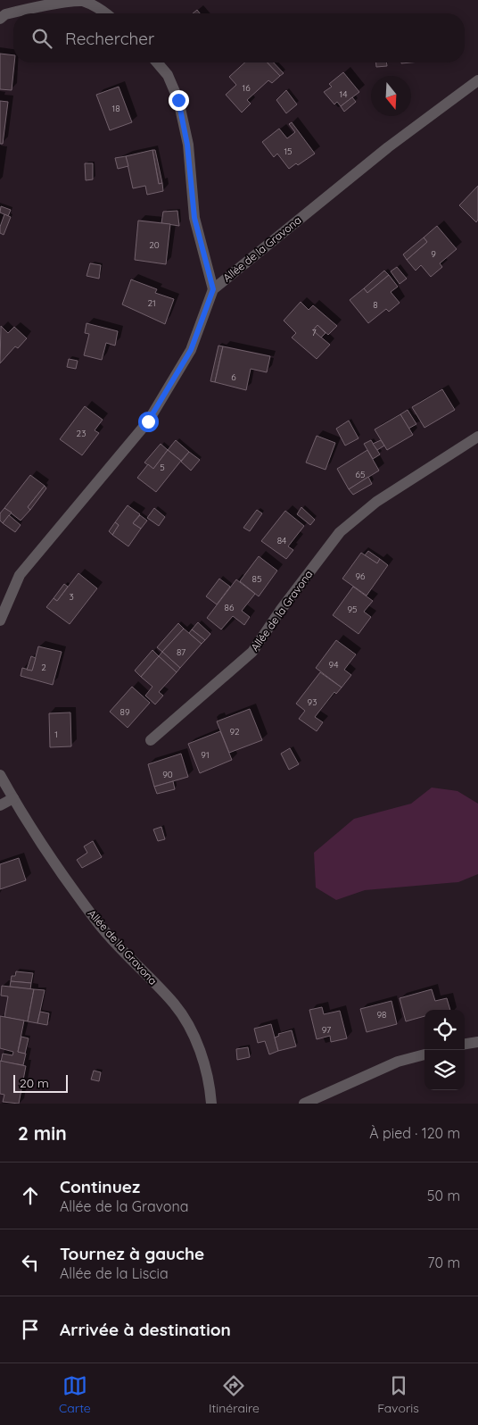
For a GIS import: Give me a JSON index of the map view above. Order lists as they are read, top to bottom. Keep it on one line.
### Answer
{"streets":{"street":["Allée de la Gravona"]},"house_numbers":["16","14","18","15","20","9","21","8","7","6","23","5","65","84","96","85","3","86","95","87","94","2","93","89","92","1","91","90","98","97"],"scale_bar":"20 m","north":"bottom","page":{"search":"Rechercher","scale":"20 m","heading":["2 min","À pied · 120 m"],"list":[["Continuez","Allée de la Gravona","50 m"],["Tournez à gauche","Allée de la Liscia","70 m"],"Arrivée à destination"],"nav":["Carte","Itinéraire","Favoris"]}}
